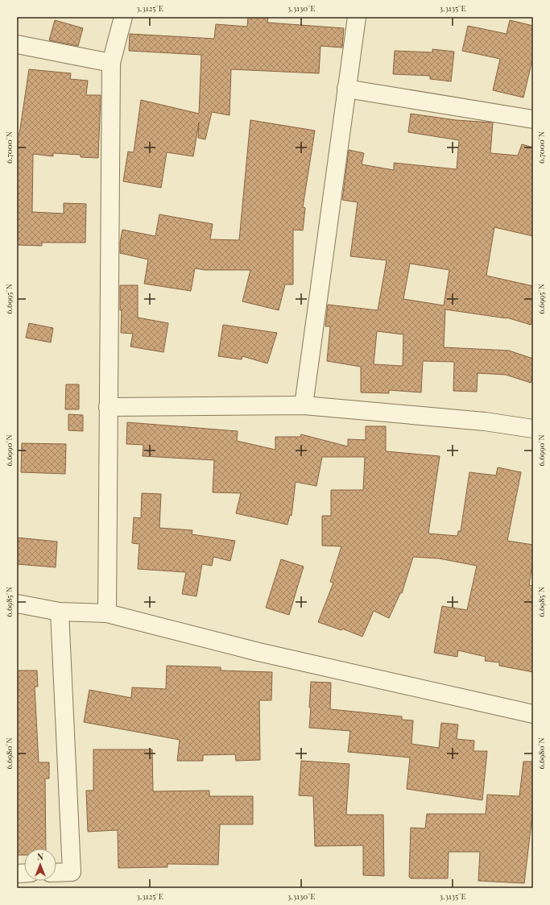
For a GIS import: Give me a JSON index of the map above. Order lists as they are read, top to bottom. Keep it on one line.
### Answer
{"north":"top","coordinates":["3.3125°E","3.3130°E","3.3135°E","6.7000°N","6.6995°N","6.6990°N","6.6985°N","6.6980°N"]}
